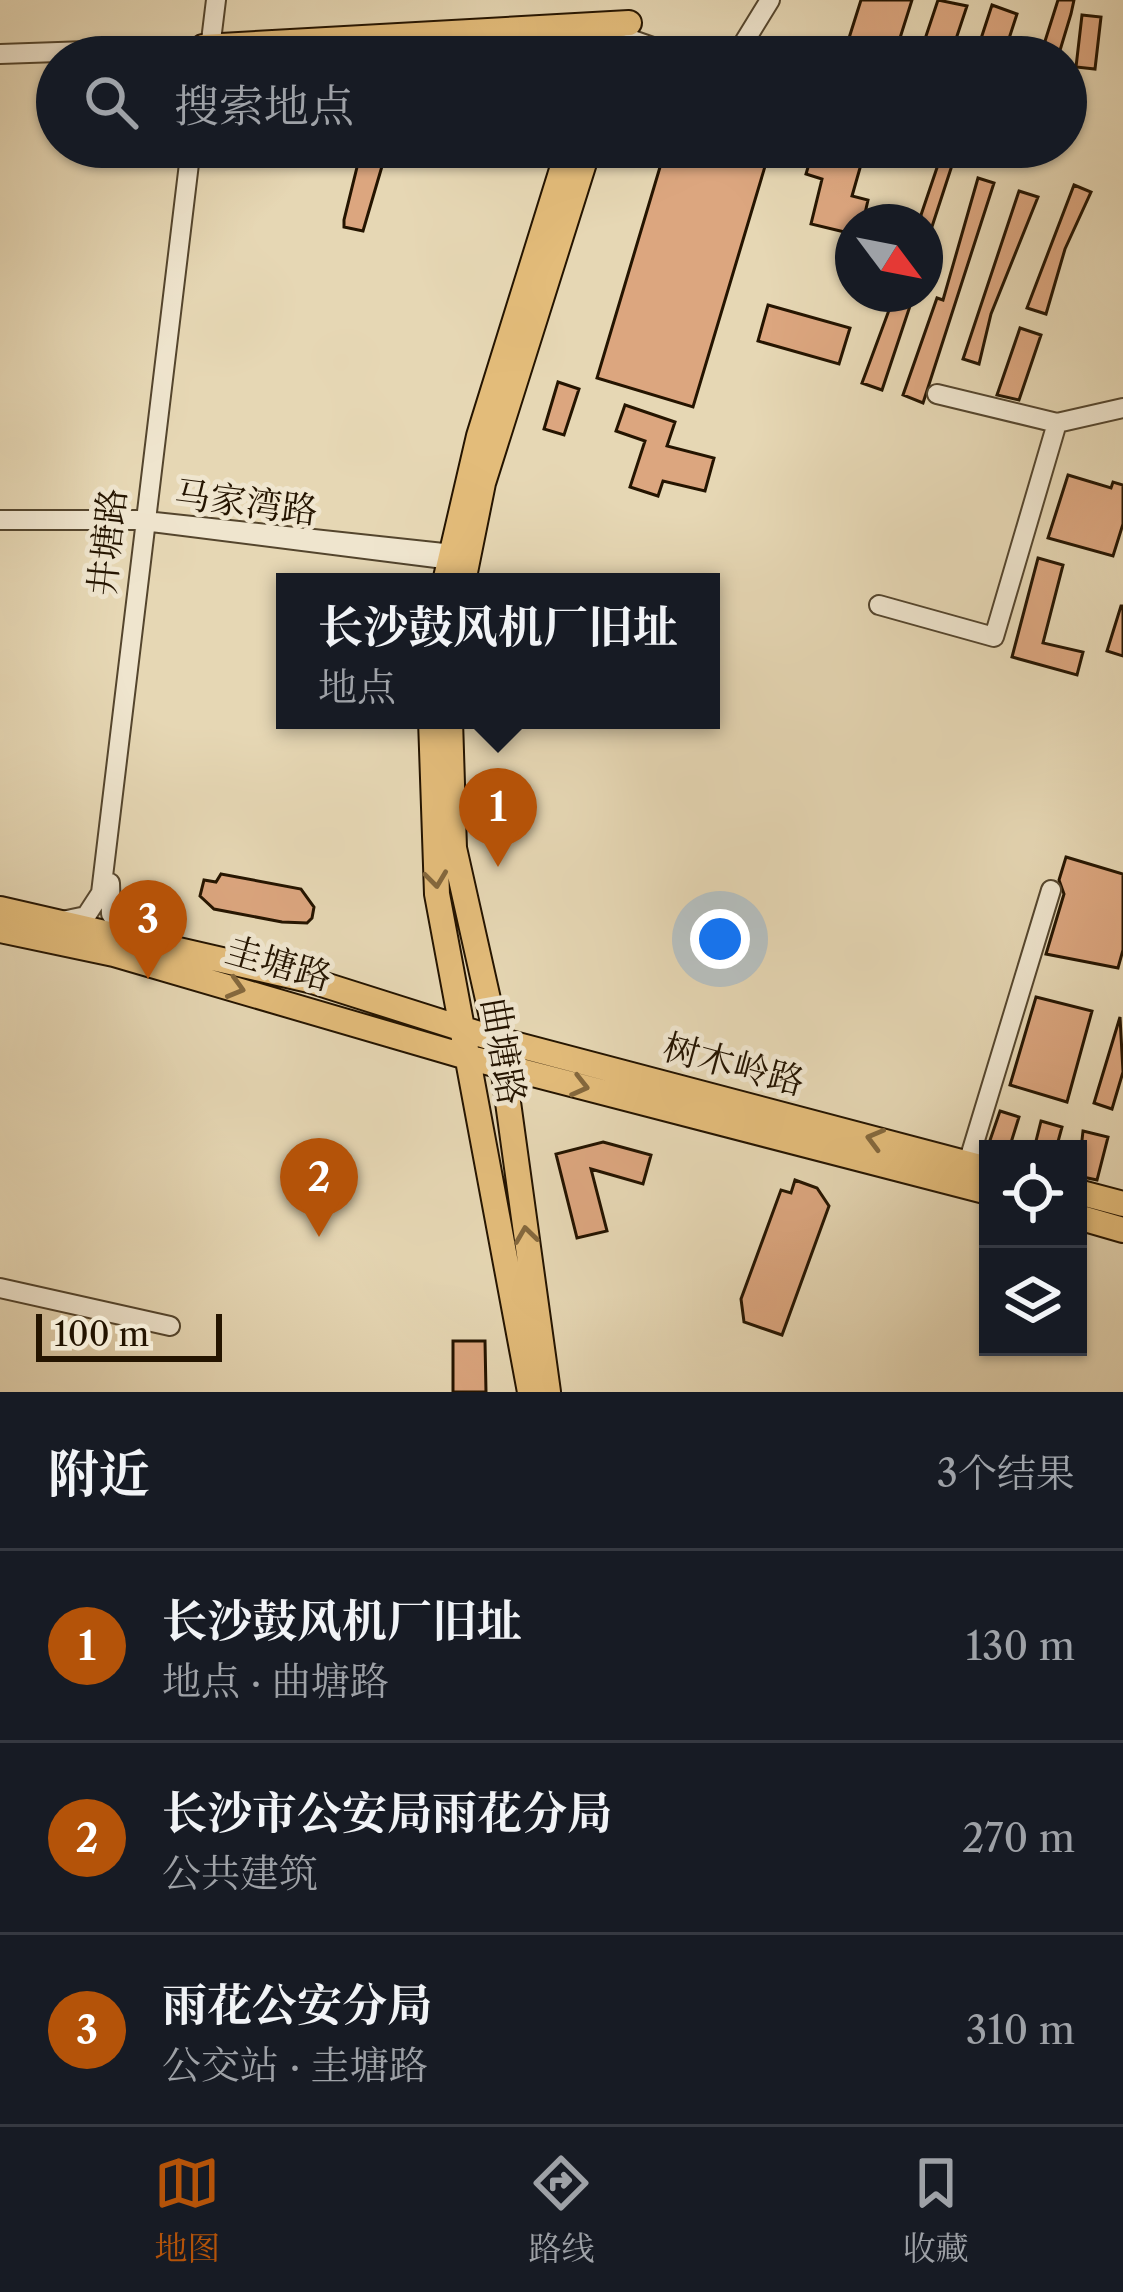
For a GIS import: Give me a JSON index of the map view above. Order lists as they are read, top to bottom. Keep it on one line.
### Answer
{"streets":{"main road":["圭塘路","曲塘路","树木岭路"],"street":["马家湾路","井塘路"]},"crossings":[["马家湾路","井塘路"],["井塘路","圭塘路"],["圭塘路","曲塘路"],["圭塘路","树木岭路"],["曲塘路","树木岭路"]],"scale_bar":"100 m","north":"bottom right","page":{"search":"搜索地点","popup":["长沙鼓风机厂旧址","地点"],"pins":["1","3","2"],"scale":"100 m","heading":["附近","3个结果"],"list":[{"mark":"1","name":"长沙鼓风机厂旧址","note":"地点 · 曲塘路","value":"130 m"},{"mark":"2","name":"长沙市公安局雨花分局","note":"公共建筑","value":"270 m"},{"mark":"3","name":"雨花公安分局","note":"公交站 · 圭塘路","value":"310 m"}],"nav":["地图","路线","收藏"]}}
